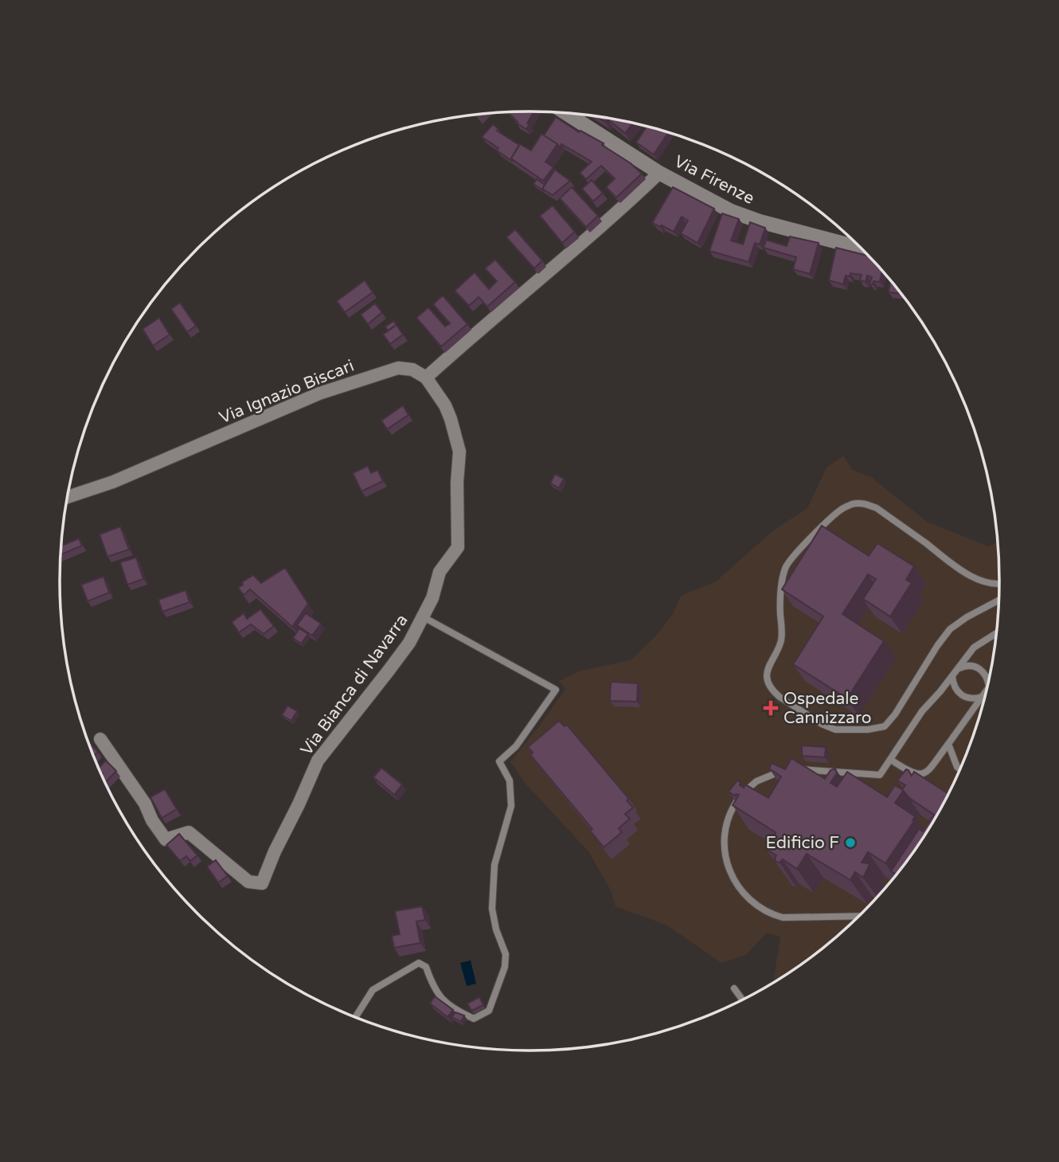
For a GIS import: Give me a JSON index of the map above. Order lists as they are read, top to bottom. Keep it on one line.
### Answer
{"streets":{"street":["Via Firenze","Via Ignazio Biscari","Via Bianca di Navarra"]},"crossings":[["Via Ignazio Biscari","Via Bianca di Navarra"]],"places":{"health":["Ospedale Cannizzaro"],"other":["Edificio F"]}}
